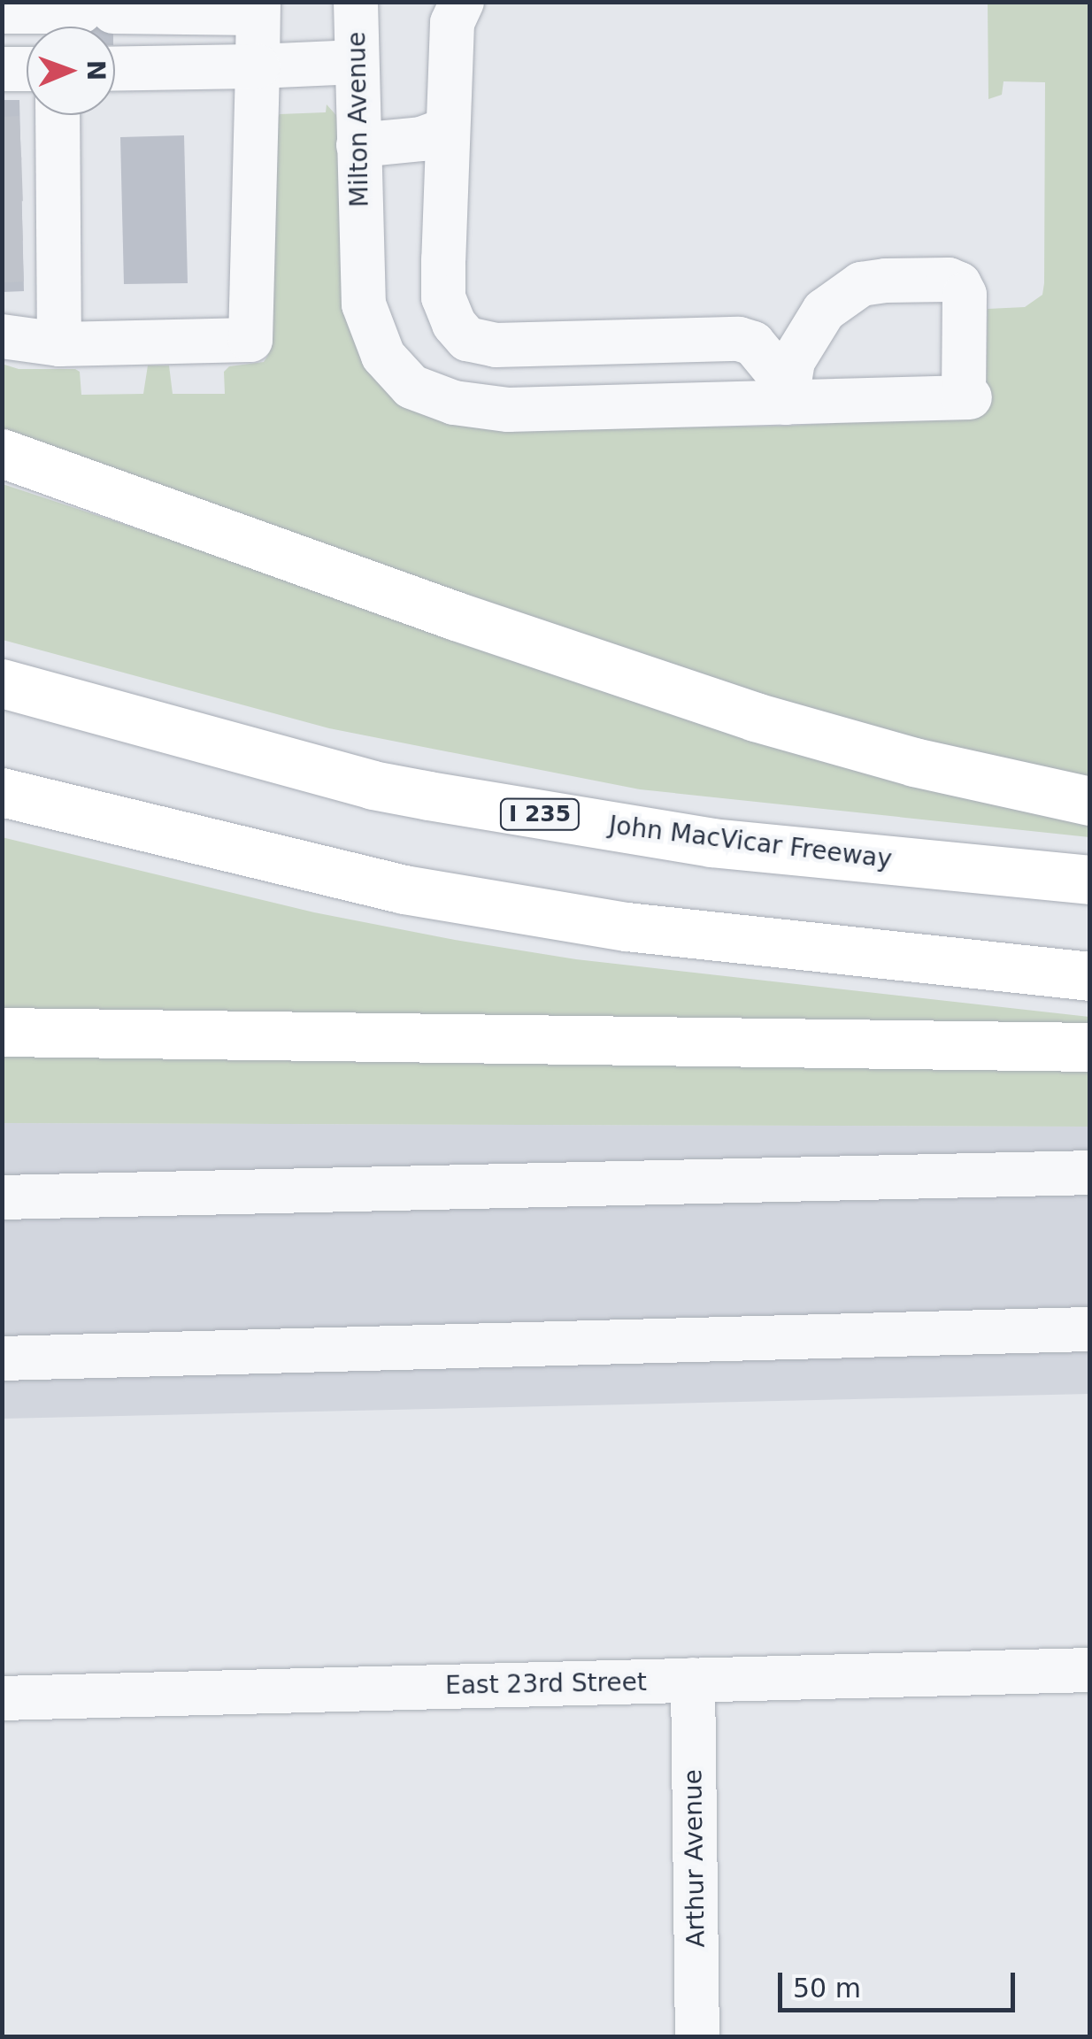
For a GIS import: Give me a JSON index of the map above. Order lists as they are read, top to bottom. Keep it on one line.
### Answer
{"streets":{"highway":["I 235","John MacVicar Freeway"],"street":["Milton Avenue","East 23rd Street","Arthur Avenue"]},"crossings":[["East 23rd Street","Arthur Avenue"]],"scale_bar":"50 m","north":"right"}
